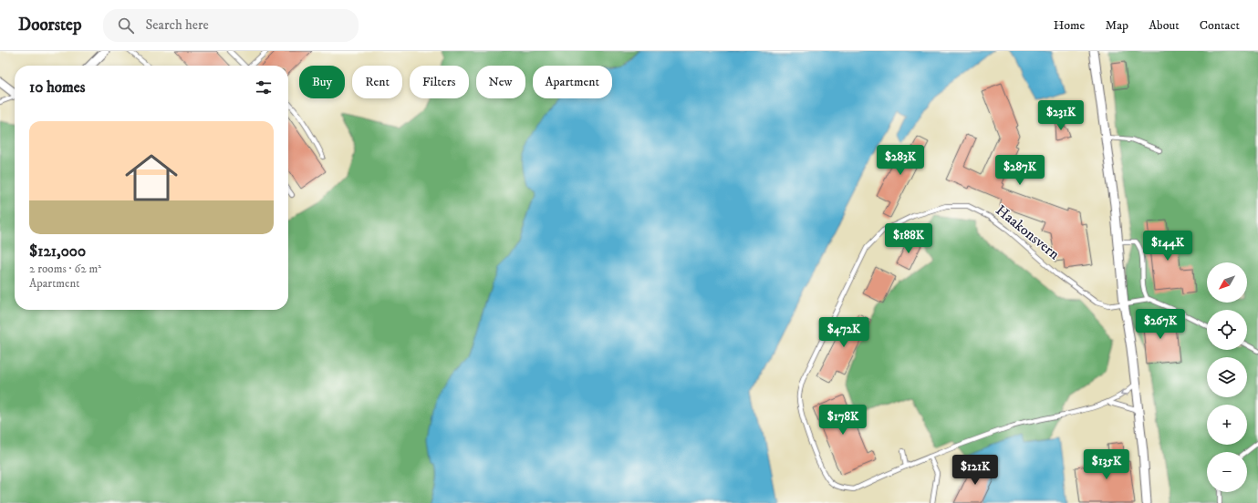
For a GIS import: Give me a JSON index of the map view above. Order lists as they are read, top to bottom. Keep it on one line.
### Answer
{"streets":{"lane":["Haakonsvern"]},"north":"bottom left","page":{"header":"Doorstep","search":"Search here","nav":["Home","Map","About","Contact"],"chip":["Buy","Rent","Filters","New","Apartment"],"heading":"10 homes","price":["$231K","$283K","$287K","$188K","$144K","$267K","$472K","$178K","$135K","$121K"],"list":[{"name":"$121,000","note":"2 rooms · 62 m² · Apartment"}],"map_buttons":["+","−"]}}
